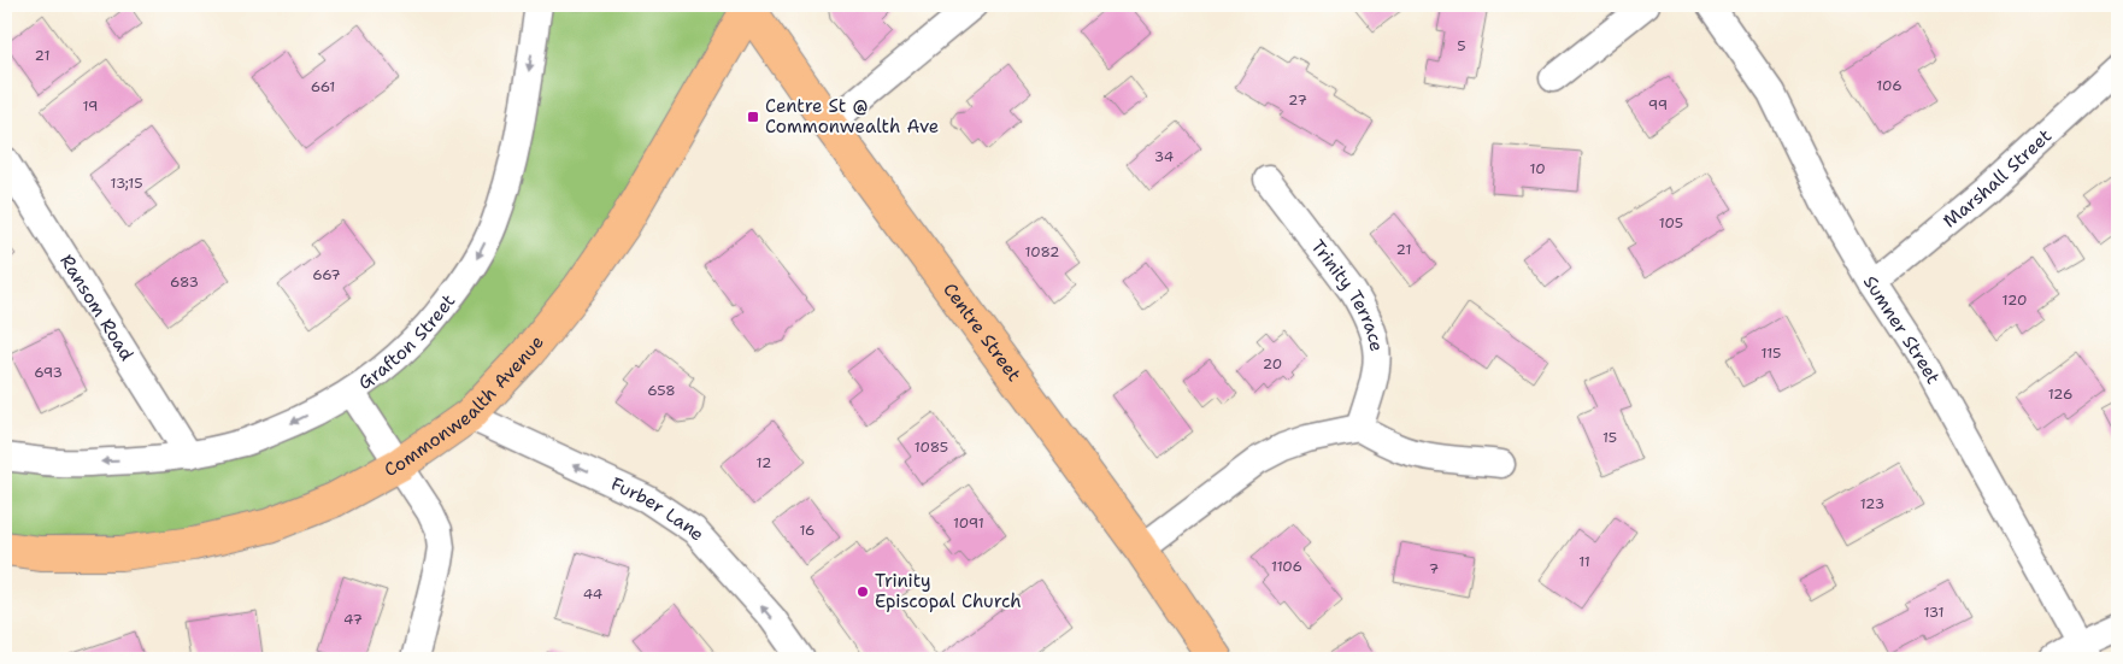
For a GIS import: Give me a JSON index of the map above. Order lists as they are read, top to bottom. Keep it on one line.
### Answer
{"streets":{"main road":["Centre Street","Commonwealth Avenue"],"street":["Marshall Street","Trinity Terrace","Ransom Road","Sumner Street","Grafton Street","Furber Lane"]},"crossings":[["Marshall Street","Sumner Street"],["Centre Street","Commonwealth Avenue"],["Grafton Street","Commonwealth Avenue"],["Commonwealth Avenue","Furber Lane"]],"one_way":["Grafton Street","Furber Lane"],"places":{"transit":["Centre St @ Commonwealth Ave"],"other":["Trinity Episcopal Church"]},"house_numbers":["5","21","106","661","27","99","19","34","10","13;15","105","21","1082","667","683","120","115","20","693","658","126","15","1085","12","123","1091","16","11","1106","7","44","131","47"]}
